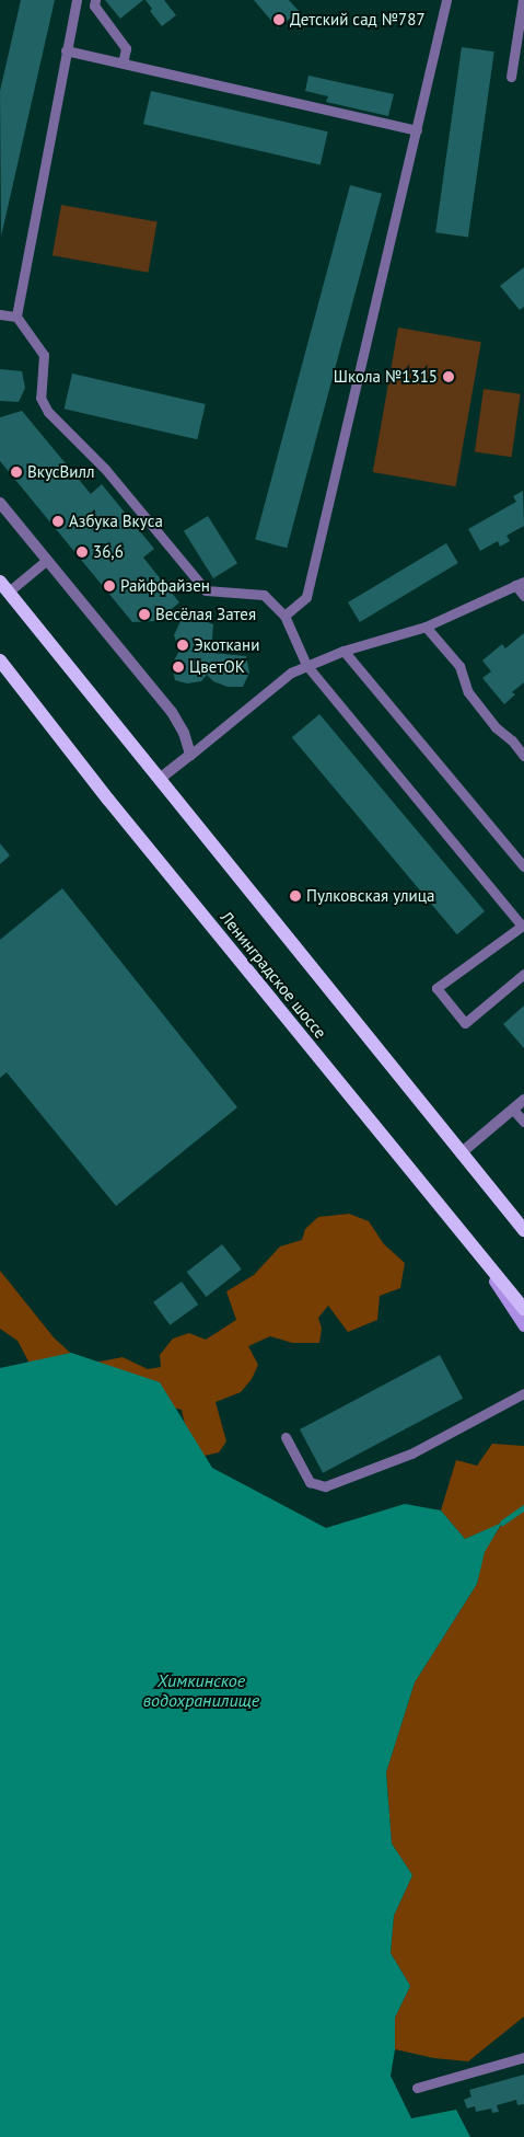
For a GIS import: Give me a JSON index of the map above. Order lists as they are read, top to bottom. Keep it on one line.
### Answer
{"streets":{"main road":["Ленинградское шоссе"]},"water":["Химкинское водохранилище"],"places":["Детский сад №787","Школа №1315","ВкусВилл","Азбука Вкуса","36,6","Райффайзен","Весёлая Затея","Экоткани","ЦветОК","Пулковская улица"]}
